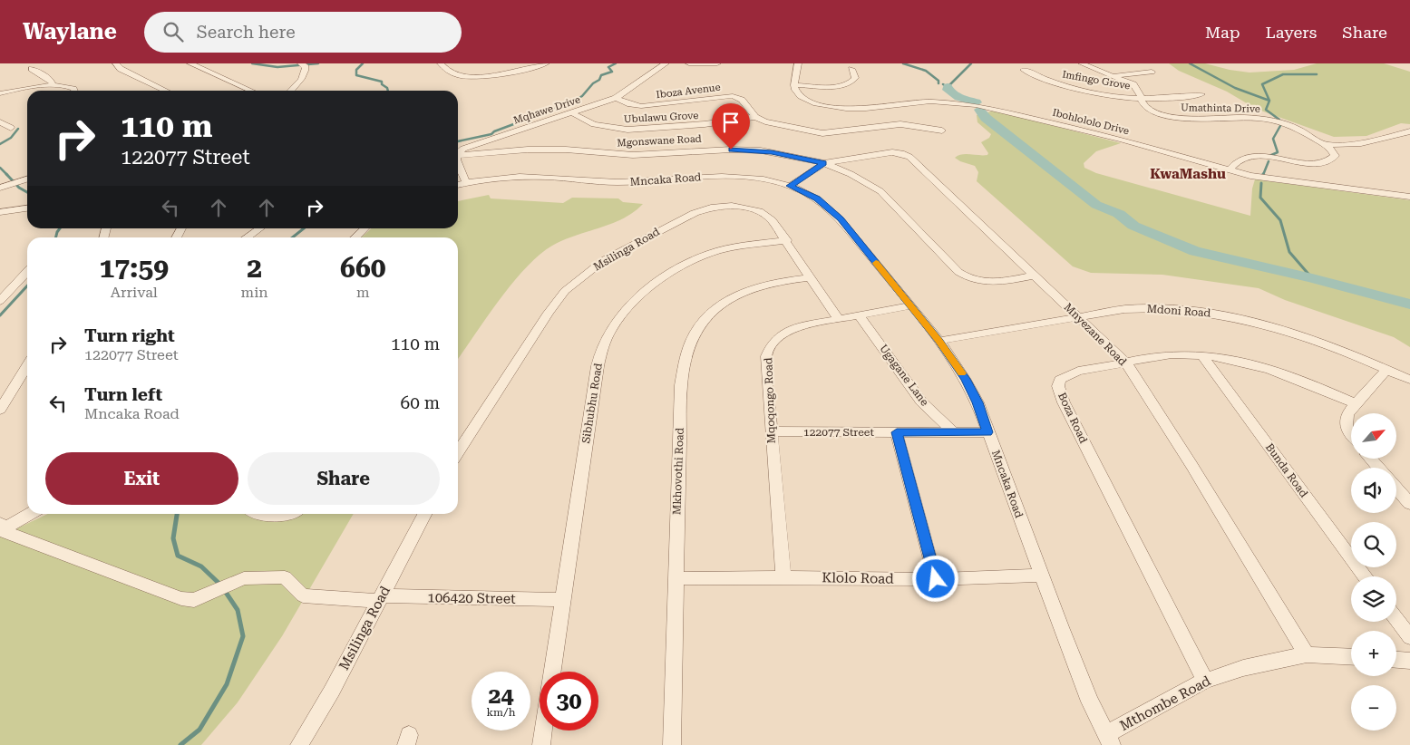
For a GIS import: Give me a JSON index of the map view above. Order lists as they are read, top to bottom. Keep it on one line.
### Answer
{"streets":{"street":["Imfingo Grove","Iboza Avenue","Umathinta Drive","Mqhawe Drive","Ubulawu Grove","Ibohlololo Drive","Mgonswane Road","Mncaka Road","Msilinga Road","Mdoni Road","Mnyezane Road","Ugagane Lane","Mqoqongo Road","Sibhubhu Road","Boza Road","122077 Street","Bunda Road","Mkhovothi Road","Klolo Road","106420 Street","Mthombe Road"]},"crossings":[["Imfingo Grove","Umathinta Drive"],["Iboza Avenue","Mqhawe Drive"],["Iboza Avenue","Ubulawu Grove"],["Mqhawe Drive","Ubulawu Grove"],["Mgonswane Road","Mnyezane Road"],["Mncaka Road","Mdoni Road"],["Mncaka Road","Mnyezane Road"],["Mncaka Road","Mqoqongo Road"],["Mncaka Road","122077 Street"],["Mncaka Road","Klolo Road"],["Mncaka Road","Mthombe Road"],["Msilinga Road","Mqoqongo Road"],["Msilinga Road","Sibhubhu Road"],["Msilinga Road","Mkhovothi Road"],["Msilinga Road","106420 Street"],["Mdoni Road","Mnyezane Road"],["Mnyezane Road","Boza Road"],["Mnyezane Road","Mthombe Road"],["Ugagane Lane","Mqoqongo Road"],["Ugagane Lane","122077 Street"],["Mqoqongo Road","122077 Street"],["Mqoqongo Road","Klolo Road"],["Sibhubhu Road","106420 Street"],["Boza Road","Bunda Road"],["Boza Road","Mthombe Road"],["Mkhovothi Road","Klolo Road"]],"districts":["KwaMashu"],"north":"top right","page":{"header":"Waylane","search":"Search here","nav":["Map","Layers","Share"],"turn":["110 m","122077 Street"],"eta":["17:59","Arrival","2","min","660","m"],"list":[{"name":"Turn right","note":"122077 Street","value":"110 m"},{"name":"Turn left","note":"Mncaka Road","value":"60 m"}],"map_buttons":["+","−"],"buttons":["Exit","Share"],"speed":"24 km/h","limit":"30"}}
